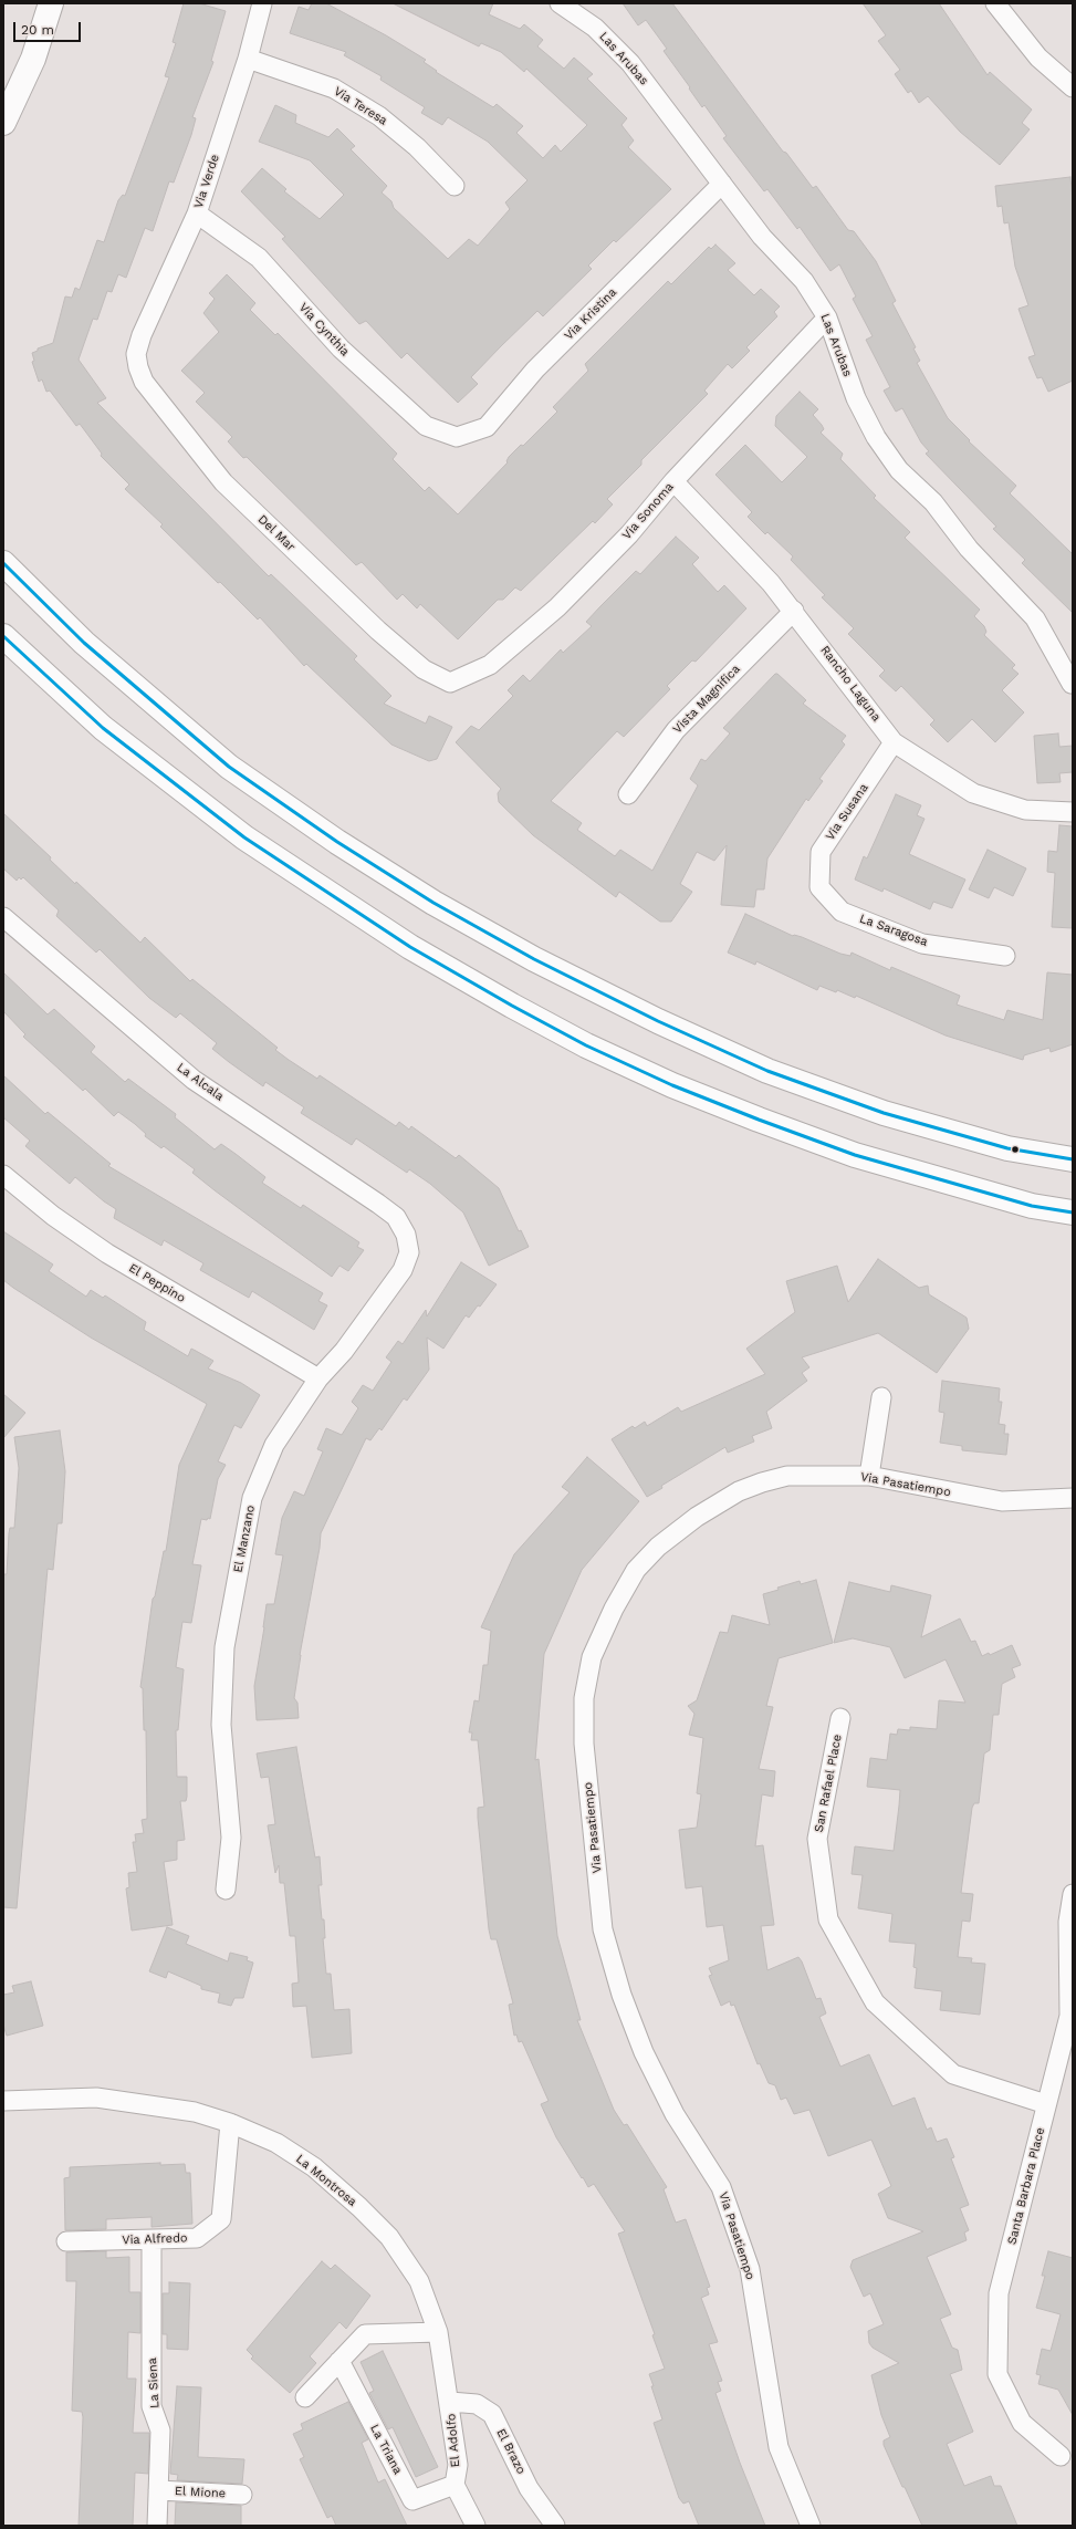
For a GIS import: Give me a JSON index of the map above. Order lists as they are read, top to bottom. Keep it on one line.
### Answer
{"streets":{"street":["Las Arubas","Via Teresa","Via Verde","Via Kristina","Via Cynthia","Via Sonoma","Del Mar","Rancho Laguna","Vista Magnifica","Via Susana","La Saragosa","La Alcala","El Peppino","Via Pasatiempo","El Manzano","San Rafael Place","La Montrosa","Santa Barbara Place","Via Alfredo","La Siena","El Adolfo","La Triana","El Brazo","El Mione"]},"crossings":[["Las Arubas","Via Kristina"],["Las Arubas","Via Sonoma"],["Via Teresa","Via Verde"],["Via Verde","Via Cynthia"],["Via Verde","Del Mar"],["Via Kristina","Via Cynthia"],["Via Sonoma","Del Mar"],["Via Sonoma","Rancho Laguna"],["Rancho Laguna","Vista Magnifica"],["Rancho Laguna","Via Susana"],["Via Susana","La Saragosa"],["La Alcala","El Manzano"],["El Peppino","El Manzano"],["San Rafael Place","Santa Barbara Place"],["La Montrosa","Via Alfredo"],["La Montrosa","El Adolfo"],["La Montrosa","El Brazo"],["Via Alfredo","La Siena"],["La Siena","El Mione"],["El Adolfo","La Triana"],["El Adolfo","El Brazo"]],"scale_bar":"20 m"}
